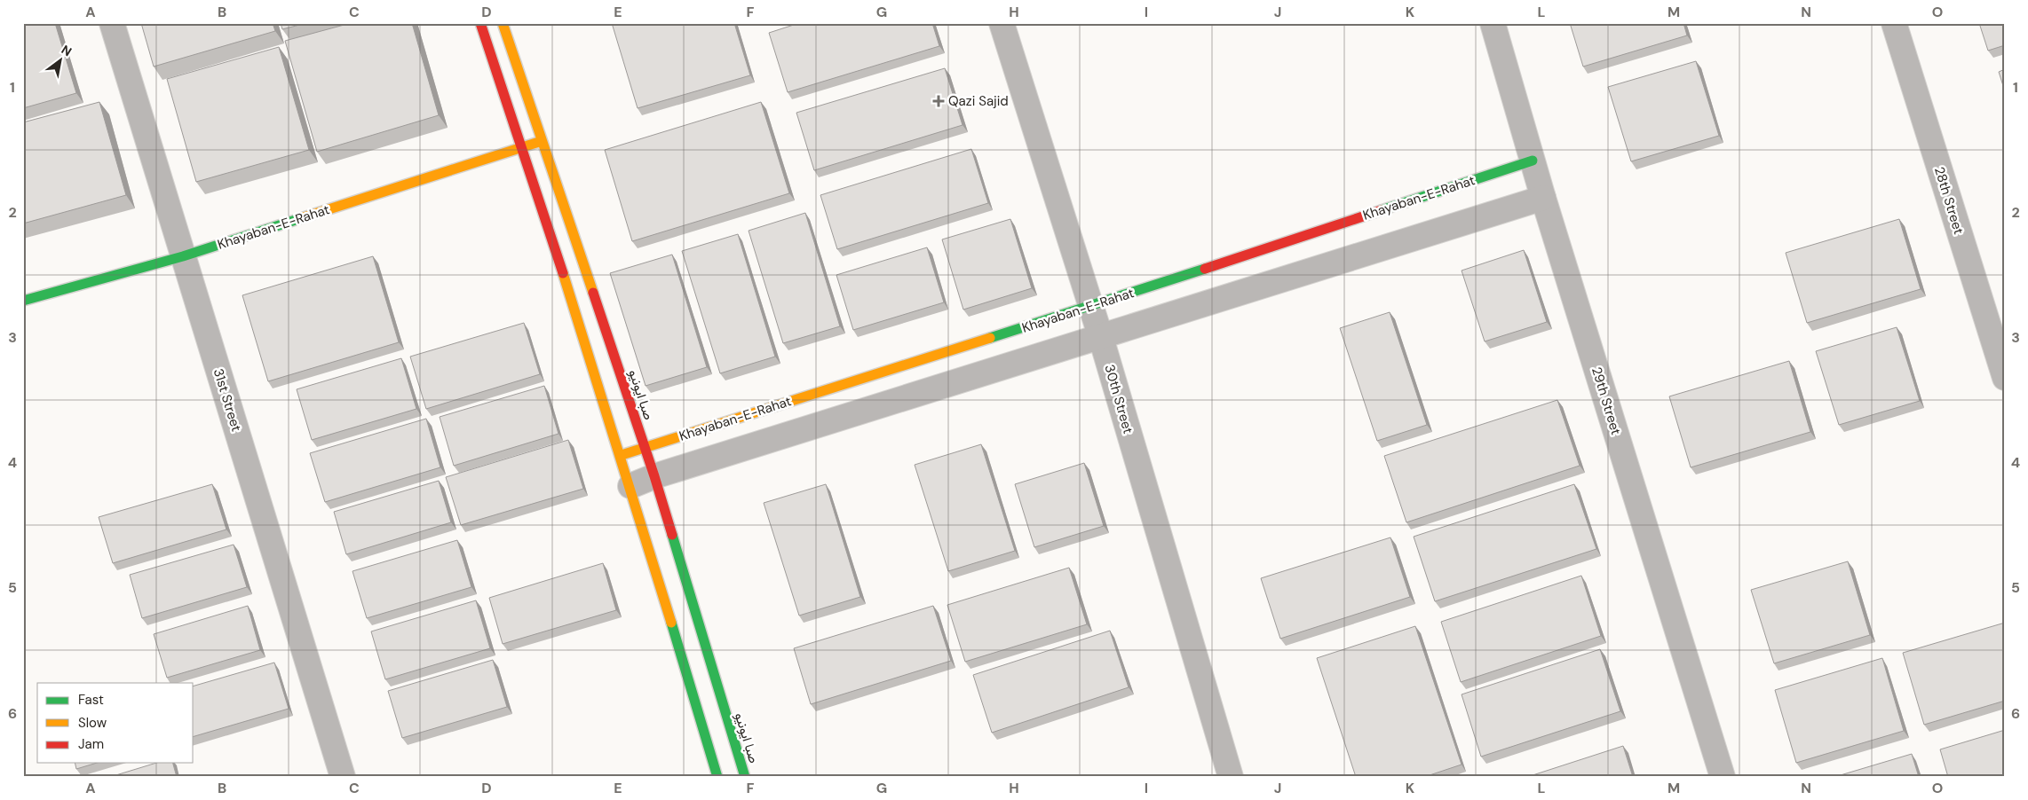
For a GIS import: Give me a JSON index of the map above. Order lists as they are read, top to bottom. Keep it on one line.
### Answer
{"streets":{"main road":["Khayaban-E-Rahat","صبا ایونیو"],"street":["28th Street","30th Street","31st Street","29th Street"]},"crossings":[["Khayaban-E-Rahat","صبا ایونیو"],["Khayaban-E-Rahat","30th Street"],["Khayaban-E-Rahat","31st Street"],["Khayaban-E-Rahat","29th Street"]],"places":{"health":["Qazi Sajid"]},"legend":["Fast","Slow","Jam"],"north":"top right","grid":{"columns":["A","B","C","D","E","F","G","H","I","J","K","L","M","N","O"],"rows":["1","2","3","4","5","6"]}}
